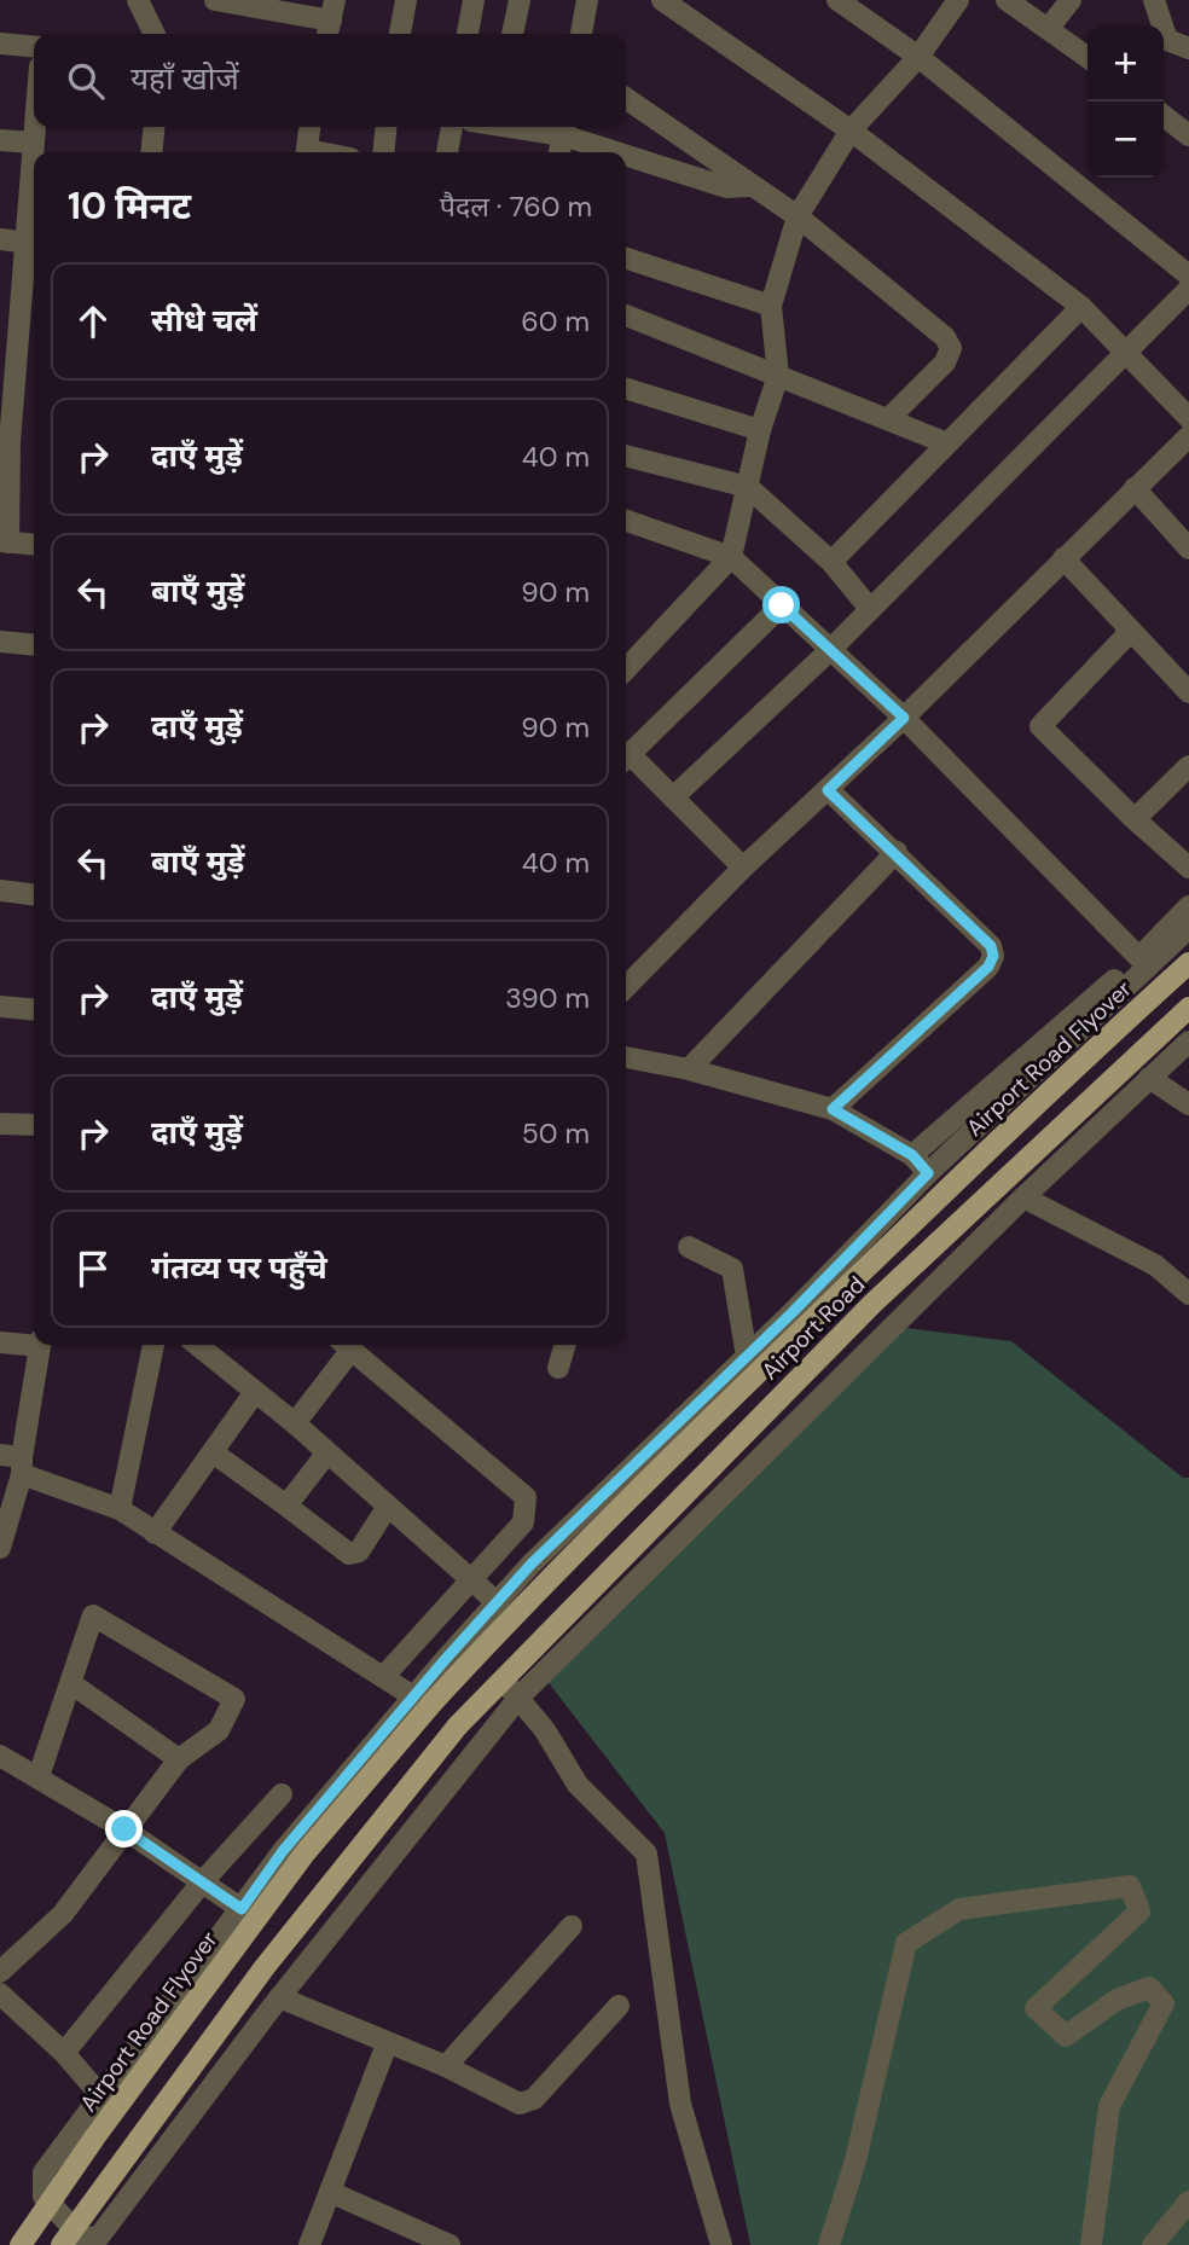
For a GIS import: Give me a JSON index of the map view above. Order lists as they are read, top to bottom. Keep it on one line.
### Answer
{"streets":{"main road":["Airport Road Flyover","Airport Road"]},"page":{"map_buttons":["+","−"],"search":"यहाँ खोजें","heading":["10 मिनट","पैदल · 760 m"],"list":[["सीधे चलें","60 m"],["दाएँ मुड़ें","40 m"],["बाएँ मुड़ें","90 m"],["दाएँ मुड़ें","90 m"],["बाएँ मुड़ें","40 m"],["दाएँ मुड़ें","390 m"],["दाएँ मुड़ें","50 m"],"गंतव्य पर पहुँचे"]}}
